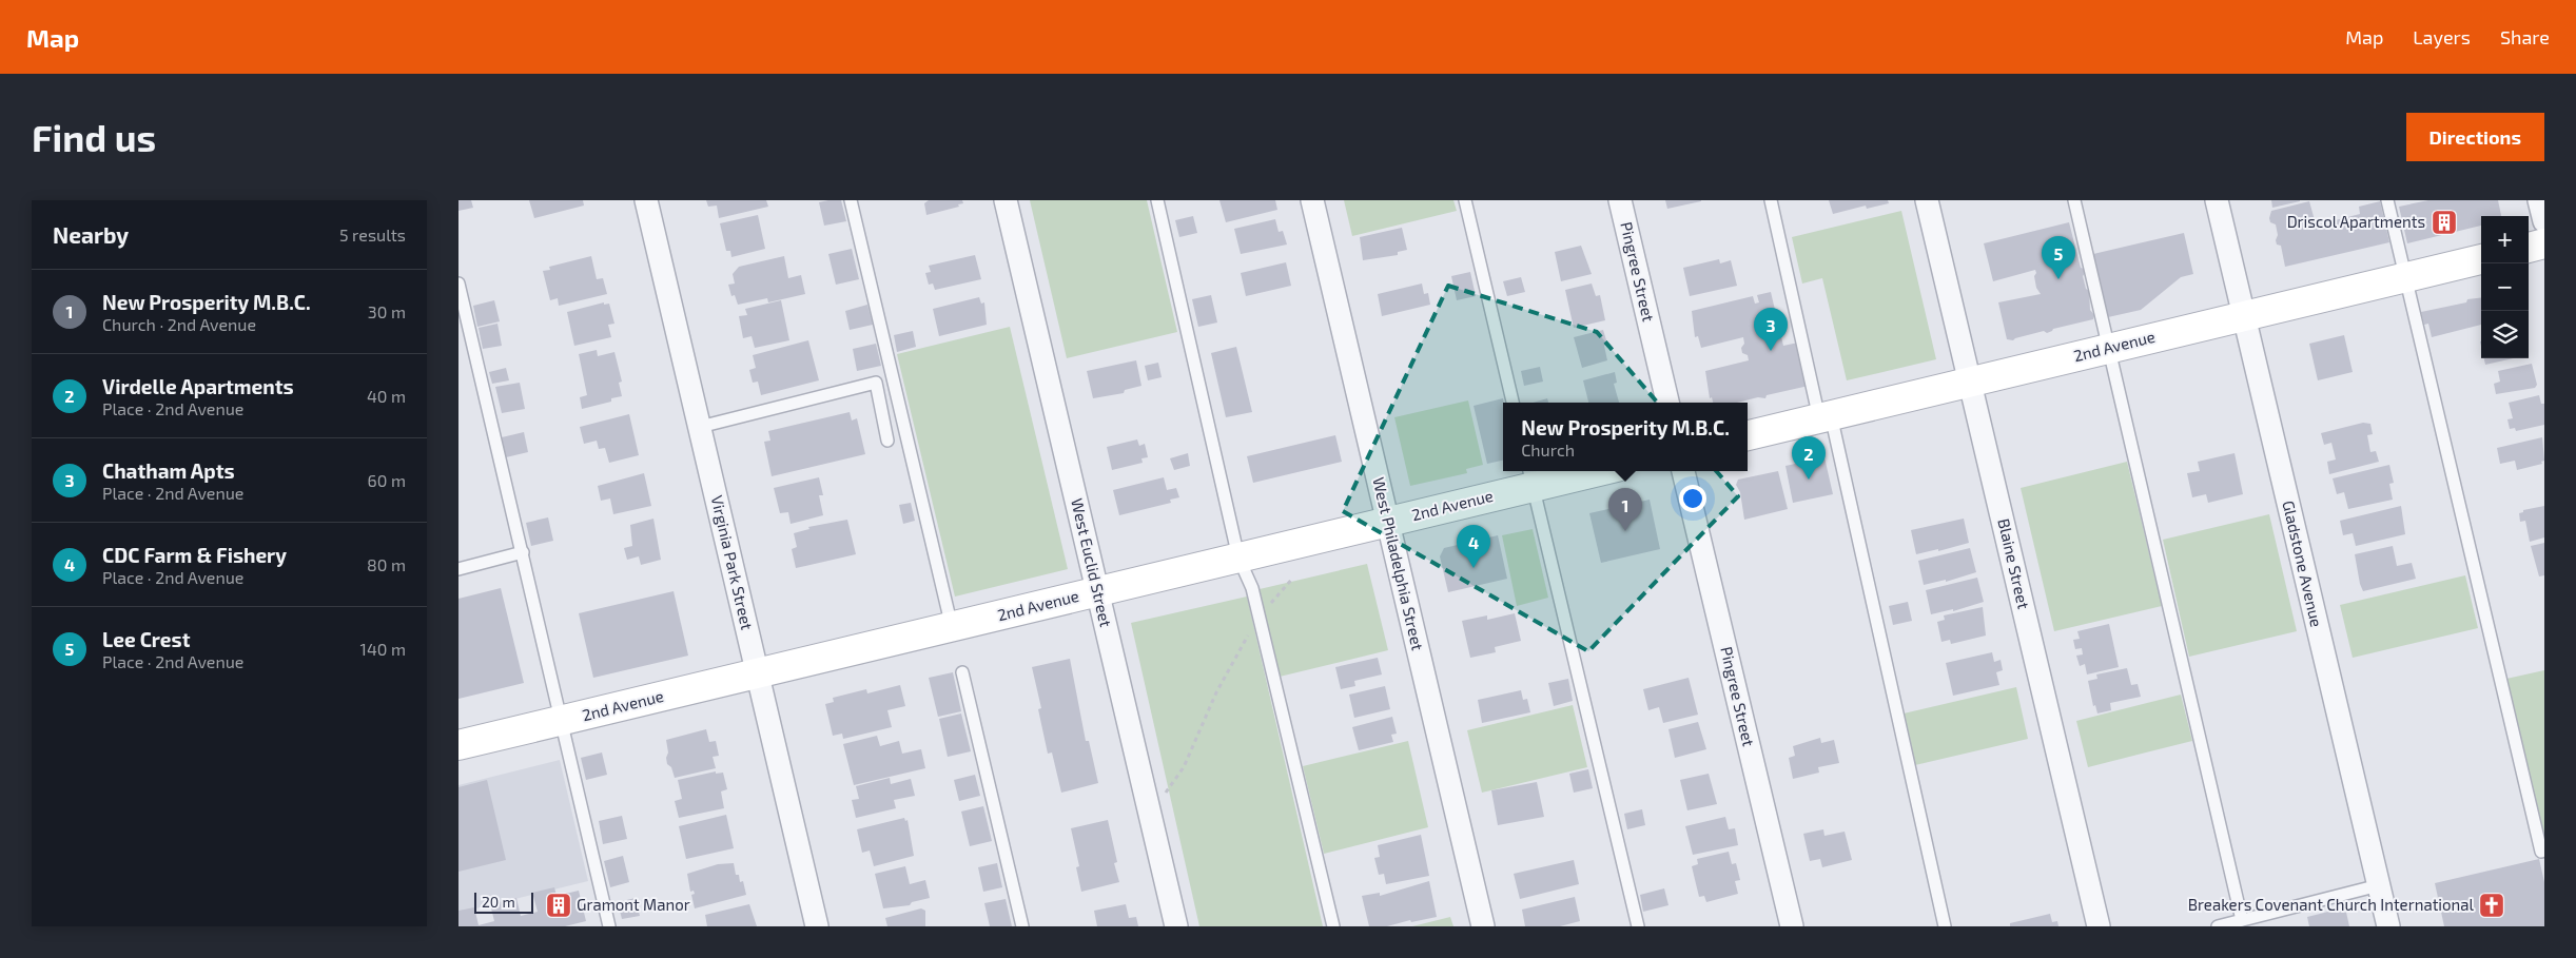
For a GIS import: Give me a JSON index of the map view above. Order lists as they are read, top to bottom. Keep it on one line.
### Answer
{"streets":{"street":["Pingree Street","2nd Avenue","Virginia Park Street","West Euclid Street","West Philadelphia Street","Blaine Street","Gladstone Avenue"]},"crossings":[["2nd Avenue","Virginia Park Street"],["2nd Avenue","West Euclid Street"],["2nd Avenue","West Philadelphia Street"],["2nd Avenue","Blaine Street"],["2nd Avenue","Gladstone Avenue"]],"places":{"building":["Driscol Apartments","Gramont Manor"],"church":["Breakers Covenant Church International"]},"scale_bar":"20 m","page":{"header":"Map","nav":["Map","Layers","Share"],"buttons":"Directions","title":"Find us","heading":["Nearby","5 results"],"map_buttons":["+","−"],"pins":["5","3","2","1","4"],"list":[{"mark":"1","name":"New Prosperity M.B.C.","note":"Church · 2nd Avenue","value":"30 m"},{"mark":"2","name":"Virdelle Apartments","note":"Place · 2nd Avenue","value":"40 m"},{"mark":"3","name":"Chatham Apts","note":"Place · 2nd Avenue","value":"60 m"},{"mark":"4","name":"CDC Farm & Fishery","note":"Place · 2nd Avenue","value":"80 m"},{"mark":"5","name":"Lee Crest","note":"Place · 2nd Avenue","value":"140 m"}],"popup":["New Prosperity M.B.C.","Church"],"scale":"20 m"}}
